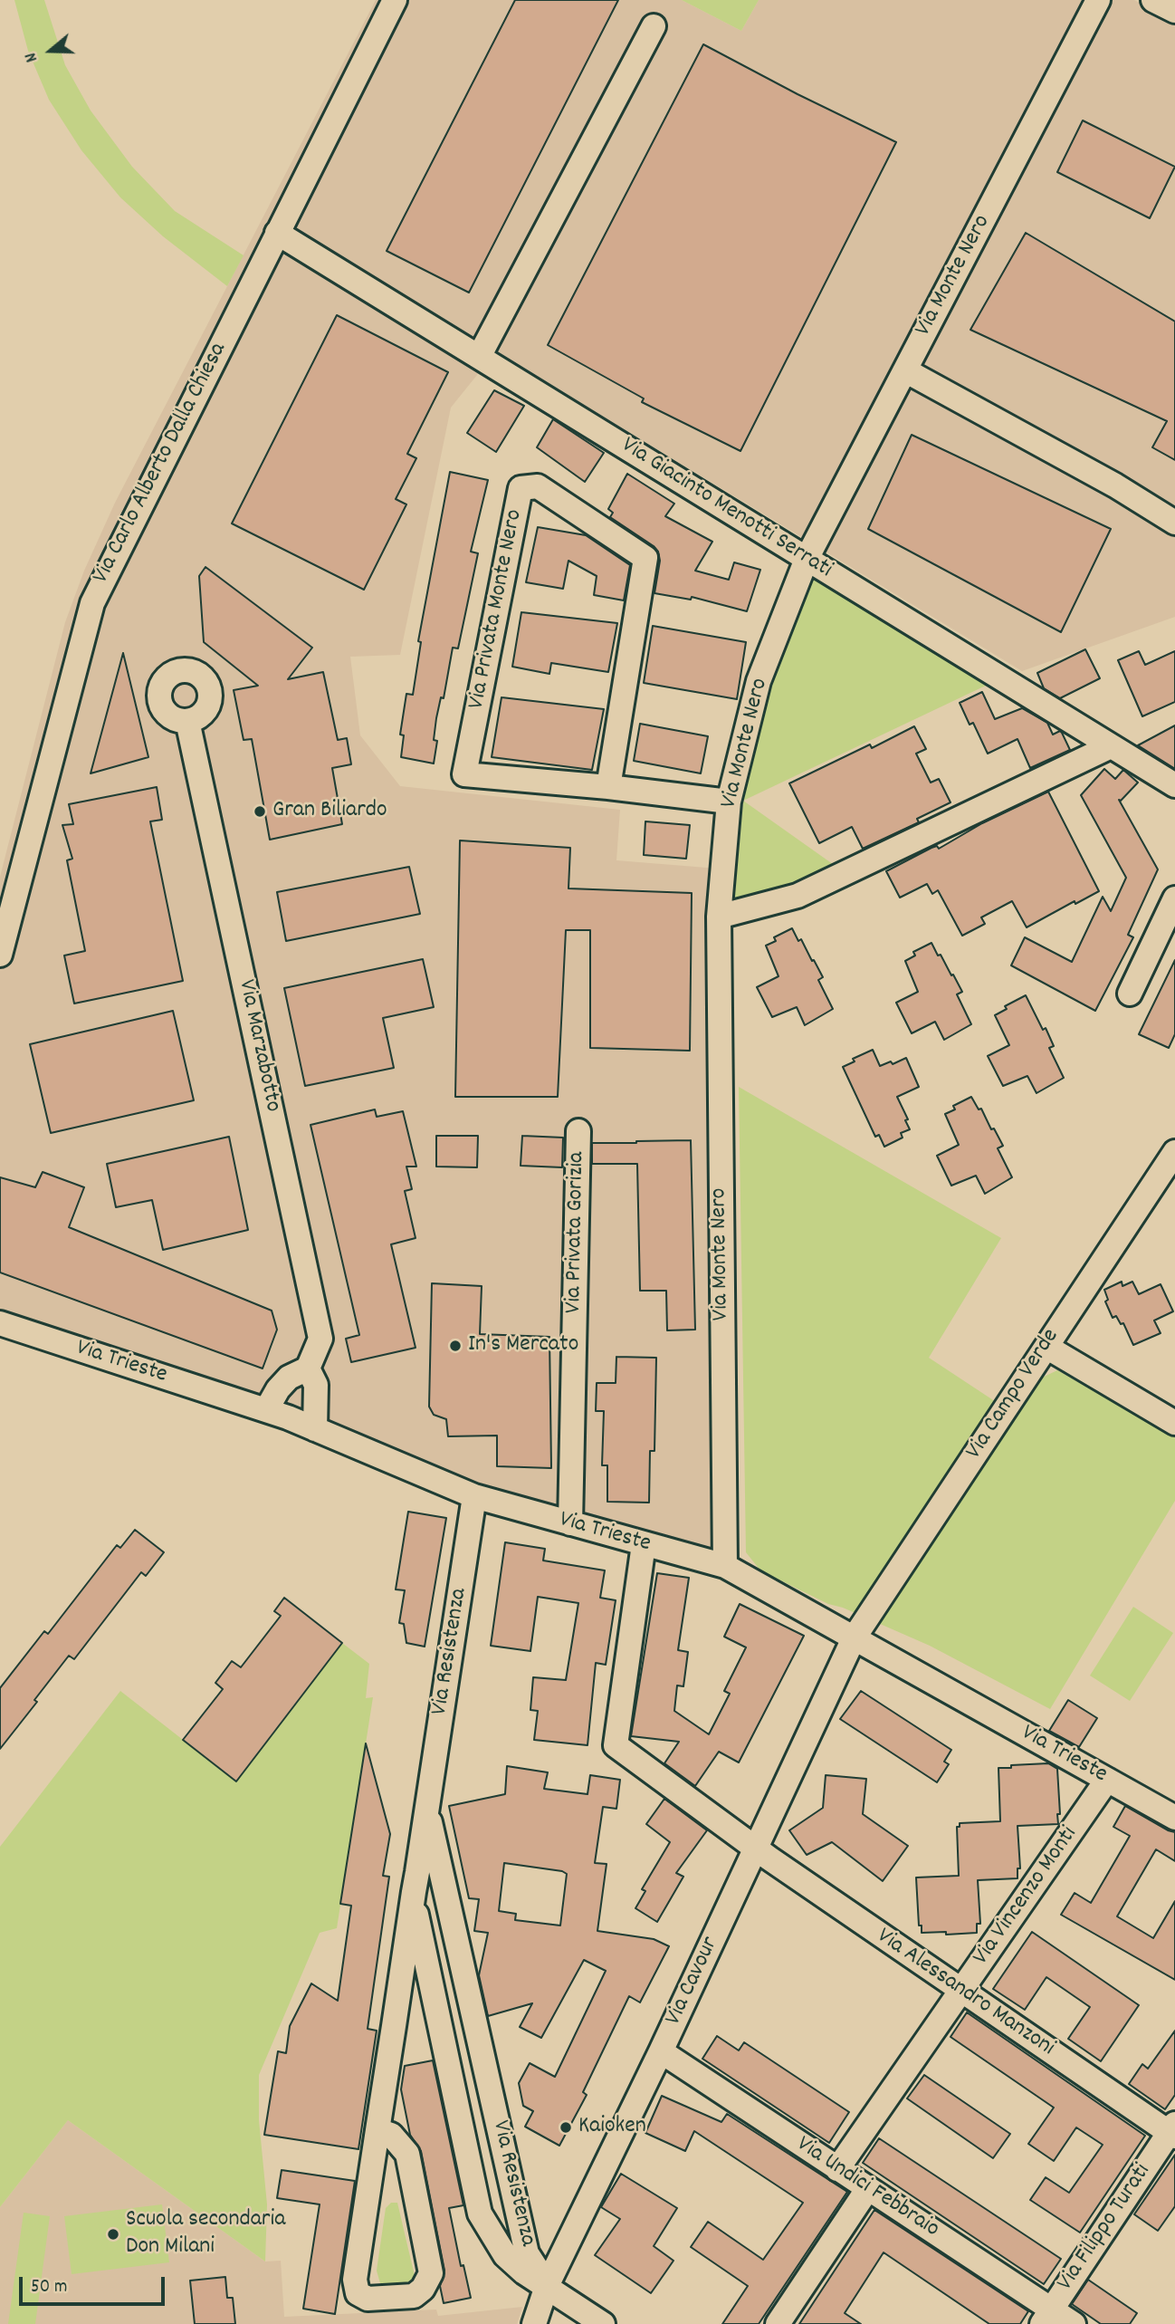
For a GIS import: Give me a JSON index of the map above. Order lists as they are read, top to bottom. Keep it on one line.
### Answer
{"streets":{"street":["Via Monte Nero","Via Carlo Alberto Dalla Chiesa","Via Giacinto Menotti Serrati","Via Privata Monte Nero","Via Marzabotto","Via Privata Gorizia","Via Trieste","Via Campo Verde","Via Resistenza","Via Vincenzo Monti","Via Cavour","Via Alessandro Manzoni","Via Undici Febbraio","Via Filippo Turati"]},"crossings":[["Via Monte Nero","Via Giacinto Menotti Serrati"],["Via Monte Nero","Via Privata Monte Nero"],["Via Monte Nero","Via Trieste"],["Via Carlo Alberto Dalla Chiesa","Via Giacinto Menotti Serrati"],["Via Privata Gorizia","Via Trieste"],["Via Trieste","Via Campo Verde"],["Via Trieste","Via Resistenza"],["Via Trieste","Via Vincenzo Monti"],["Via Trieste","Via Cavour"],["Via Trieste","Via Alessandro Manzoni"],["Via Campo Verde","Via Cavour"],["Via Resistenza","Via Cavour"],["Via Vincenzo Monti","Via Alessandro Manzoni"],["Via Vincenzo Monti","Via Undici Febbraio"],["Via Cavour","Via Alessandro Manzoni"],["Via Cavour","Via Undici Febbraio"],["Via Alessandro Manzoni","Via Filippo Turati"],["Via Undici Febbraio","Via Filippo Turati"]],"places":["Gran Biliardo","In's Mercato","Kaioken","Scuola secondaria Don Milani"],"scale_bar":"50 m","north":"left"}
